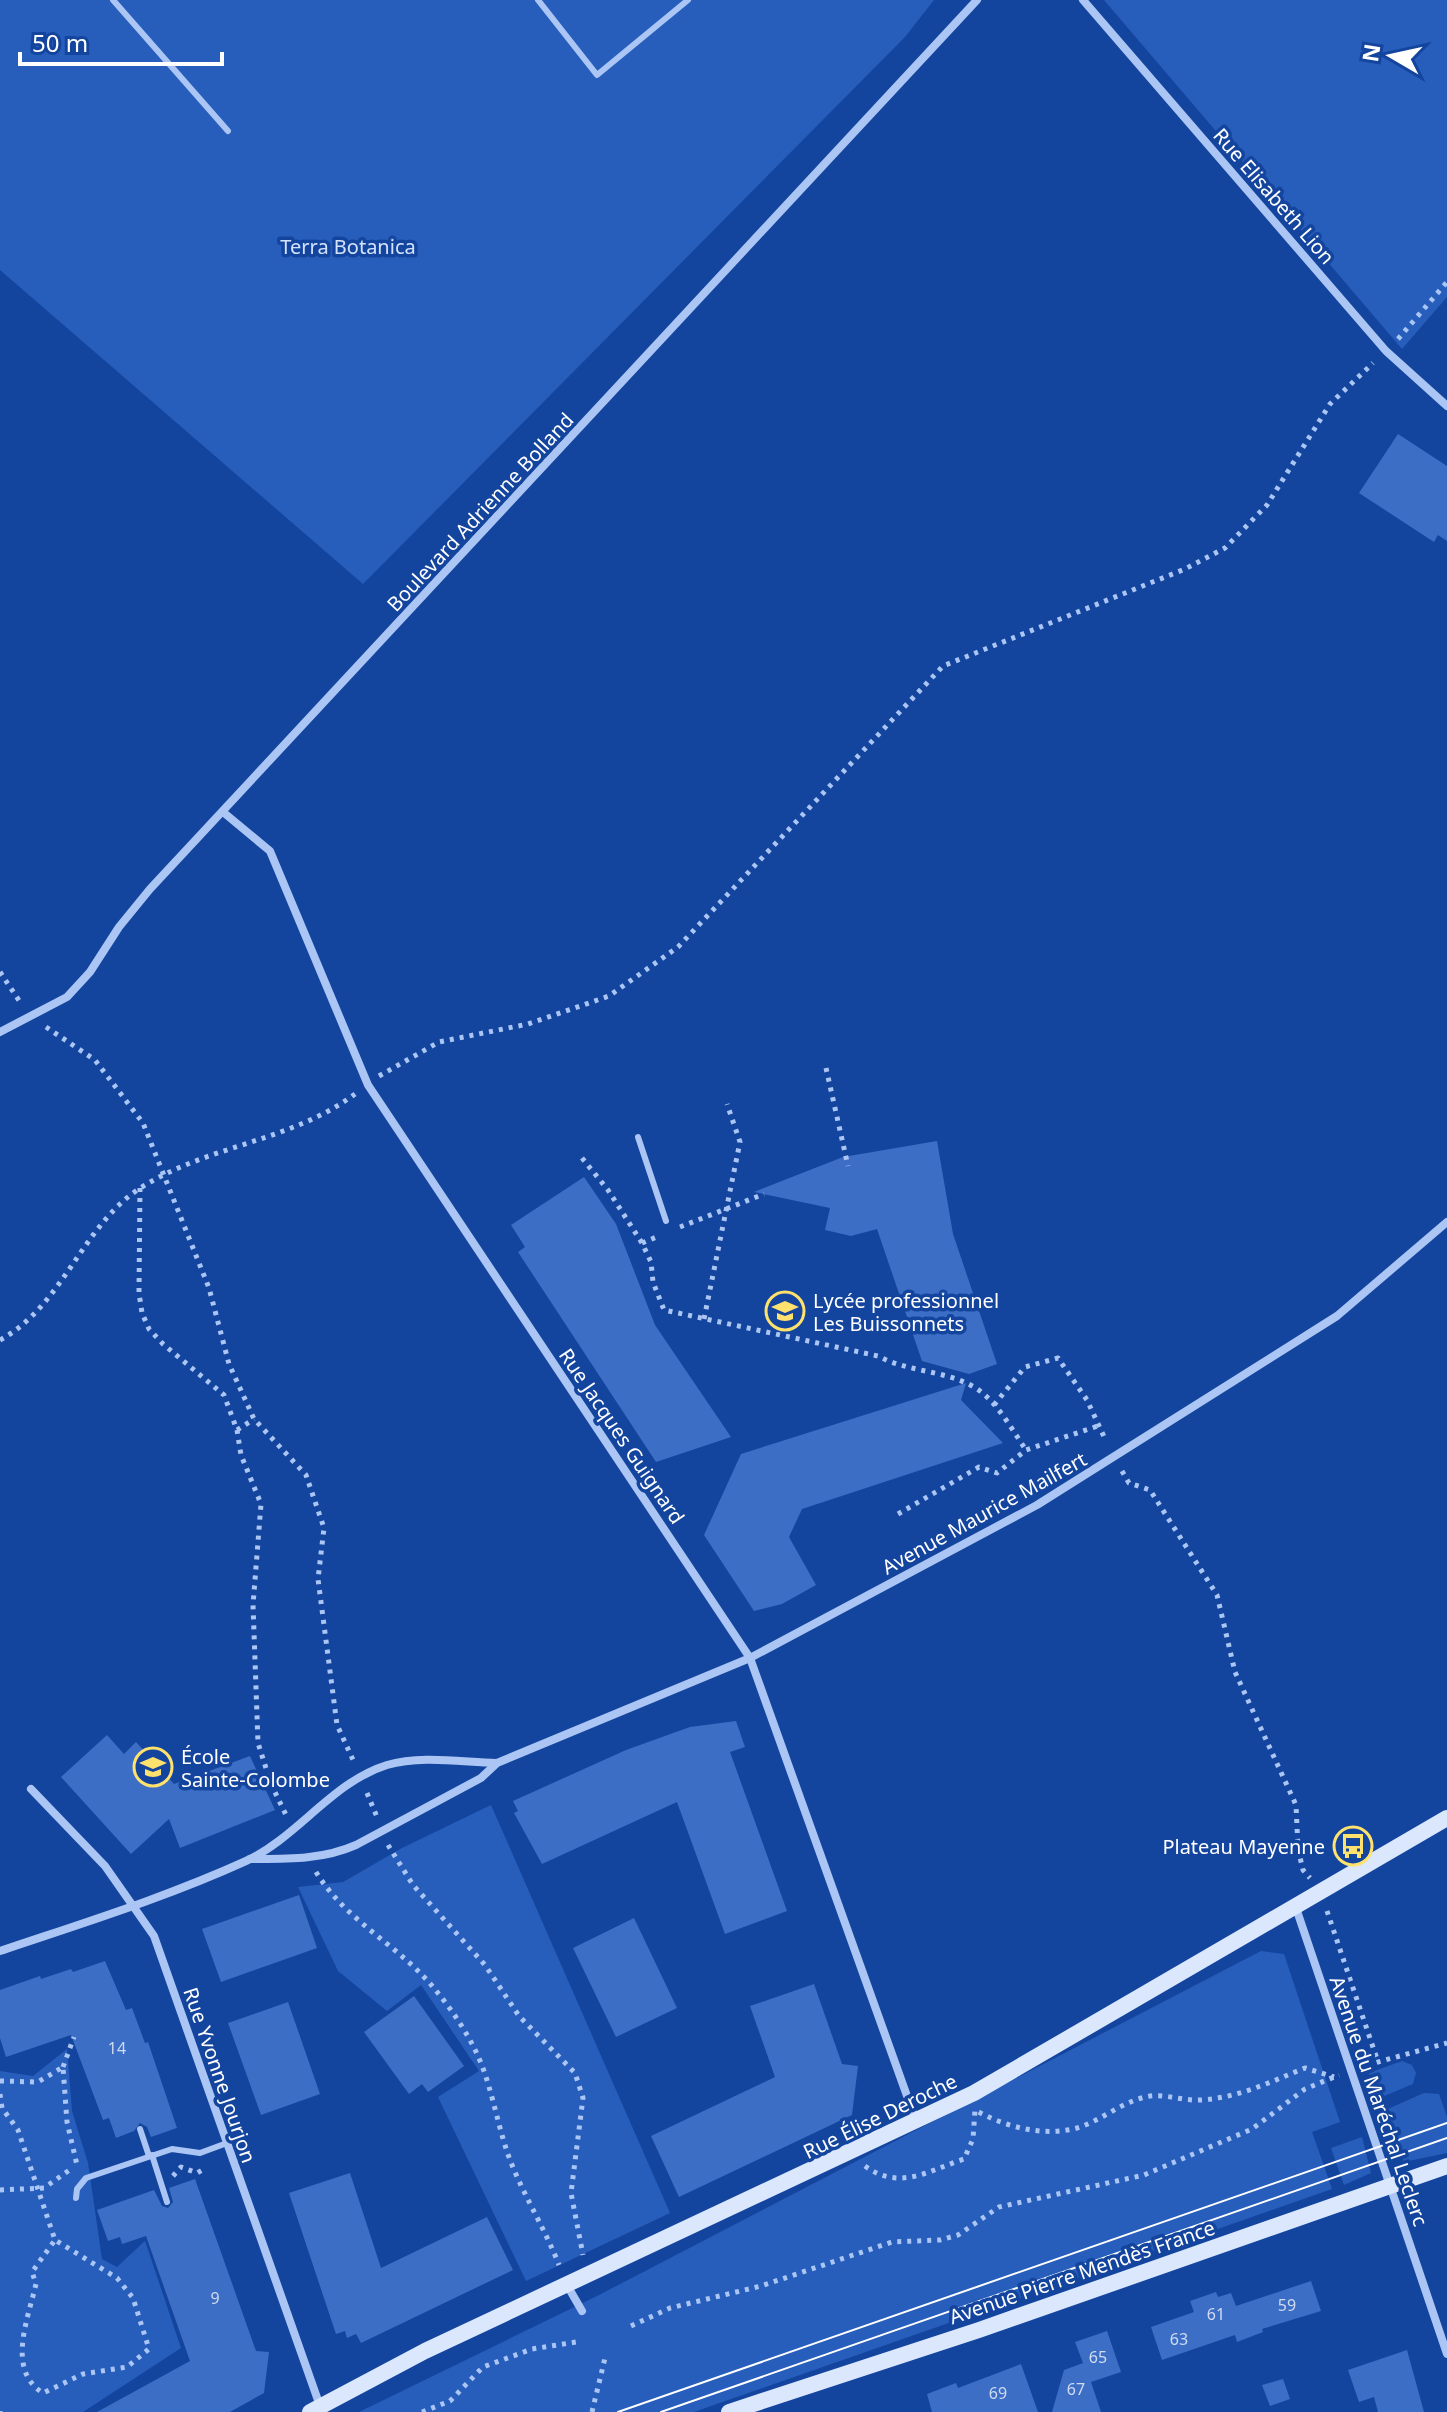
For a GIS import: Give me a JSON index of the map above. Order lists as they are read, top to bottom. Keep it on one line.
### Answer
{"streets":{"main road":["Rue Élise Deroche","Avenue Pierre Mendès France"],"street":["Rue Elisabeth Lion","Boulevard Adrienne Bolland","Rue Jacques Guignard","Avenue Maurice Mailfert","Rue Yvonne Jourjon","Avenue du Maréchal Leclerc"]},"crossings":[["Boulevard Adrienne Bolland","Rue Jacques Guignard"],["Rue Jacques Guignard","Avenue Maurice Mailfert"],["Rue Jacques Guignard","Rue Élise Deroche"],["Avenue Maurice Mailfert","Rue Yvonne Jourjon"],["Rue Yvonne Jourjon","Rue Élise Deroche"],["Avenue du Maréchal Leclerc","Rue Élise Deroche"],["Avenue du Maréchal Leclerc","Avenue Pierre Mendès France"]],"parks":["Terra Botanica"],"places":{"school or university":["Lycée professionnel Les Buissonnets","École Sainte-Colombe"],"bus stop":["Plateau Mayenne"]},"house_numbers":["14","9","59","61","63","65","67","69"],"scale_bar":"50 m","north":"left"}
